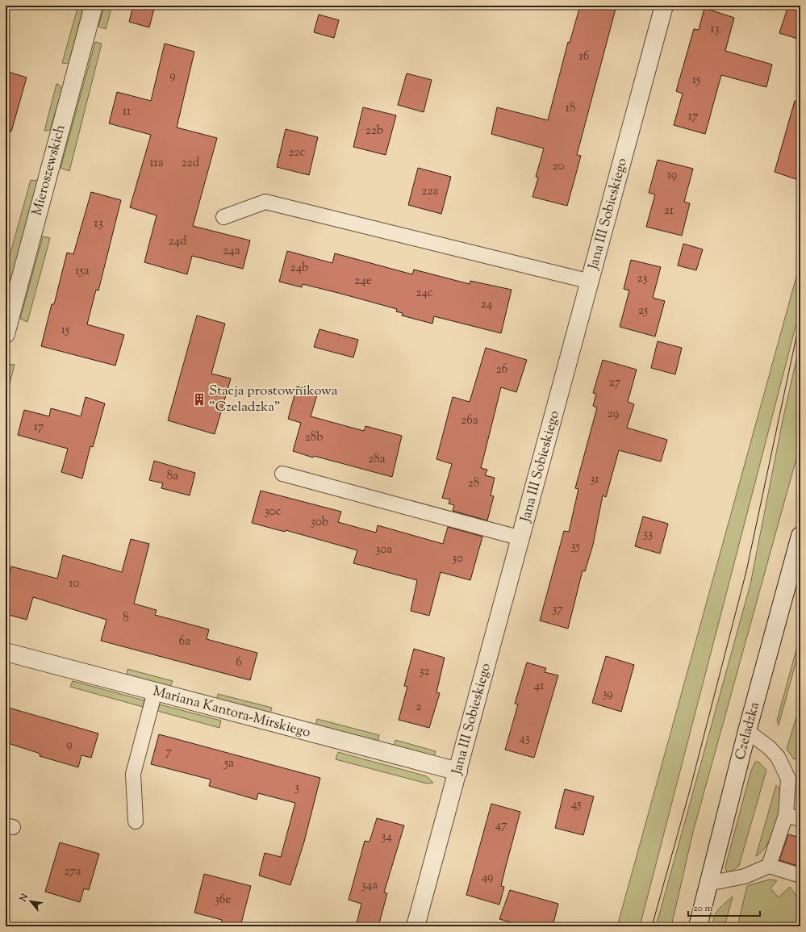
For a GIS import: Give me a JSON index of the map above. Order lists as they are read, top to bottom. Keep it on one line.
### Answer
{"streets":{"street":["Mieroszewskich","Jana III Sobieskiego","Mariana Kantora-Mirskiego","Czeladzka"]},"crossings":[["Jana III Sobieskiego","Mariana Kantora-Mirskiego"]],"places":{"building":["Stacja prostownikowa \"Czeladzka\""]},"house_numbers":["13","16","9","15","18","11","17","22b","22c","11a","22d","20","19","22a","21","13","24d","24a","24b","15a","23","24e","24c","24","25","15","26","27","29","26a","17","28b","28a","8a","31","28","30c","30b","33","35","30a","30","10","37","8","6a","6","32","41","39","2","43","9","7","5a","3","45","47","34","27a","49","34a","36e"],"scale_bar":"20 m","north":"top left"}
